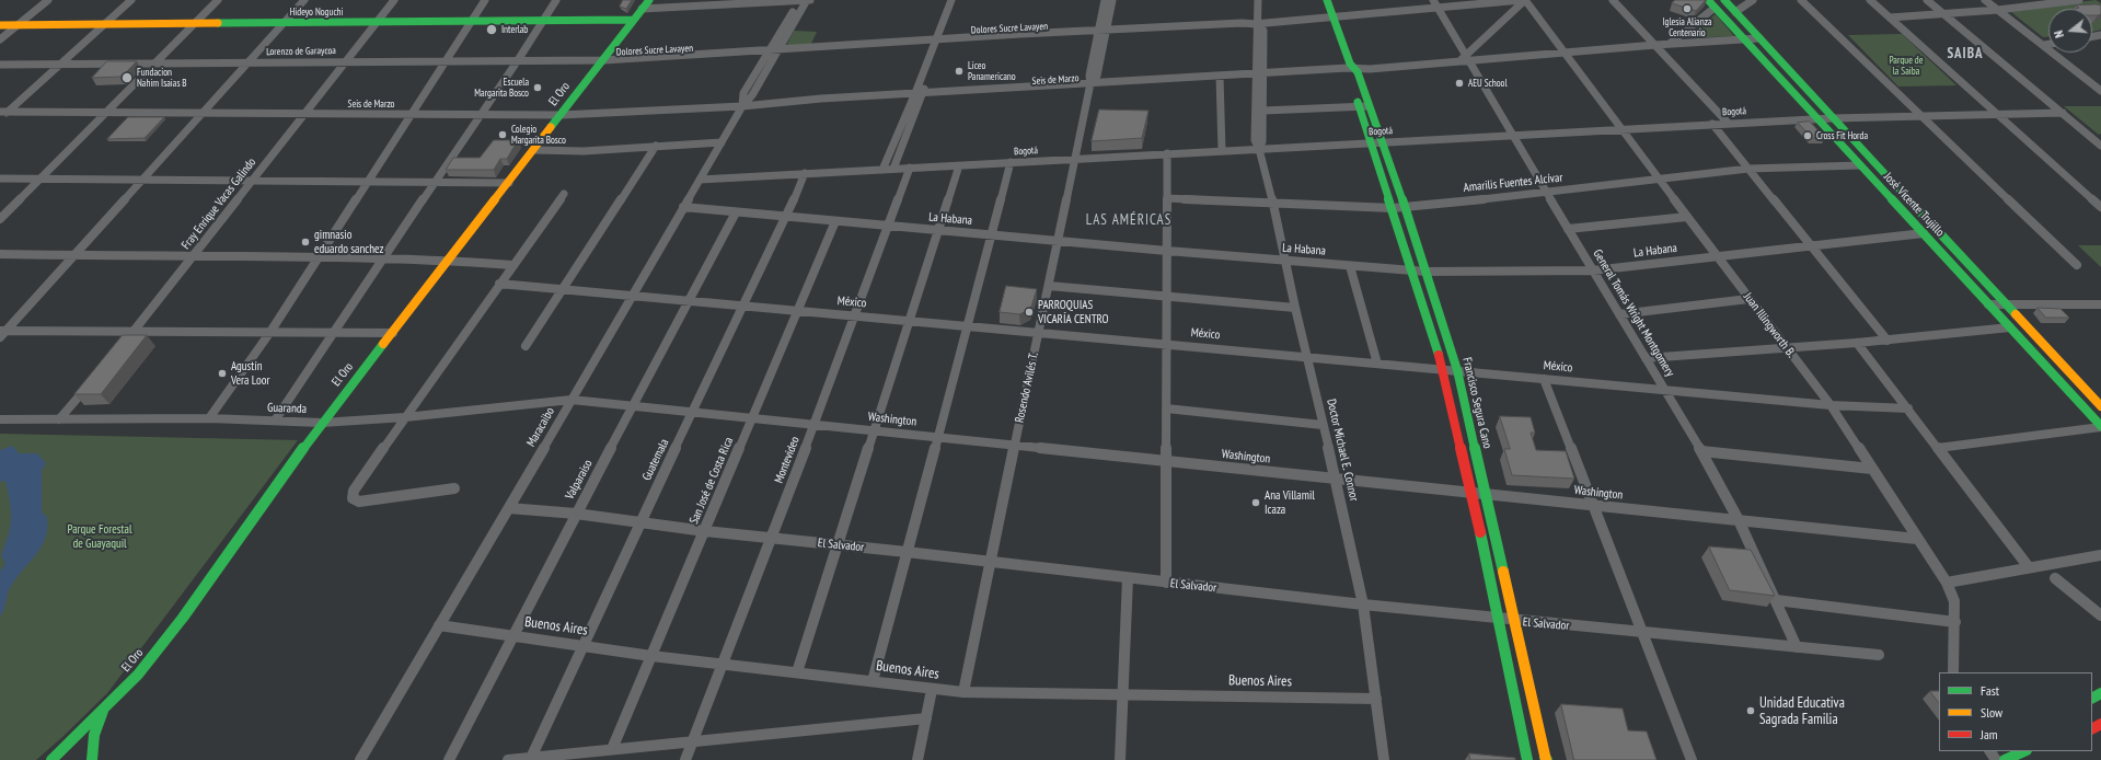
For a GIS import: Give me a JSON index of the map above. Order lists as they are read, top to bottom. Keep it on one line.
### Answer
{"streets":{"street":["Hideyo Noguchi","Dolores Sucre Lavayen","Lorenzo de Garaycoa","Seis de Marzo","El Oro","Bogotá","Amarilis Fuentes Alcívar","Fray Enrique Vacas Galindo","José Vicente Trujillo","La Habana","México","General Tomás Wright Montgomery","Juan Illingworth B.","Rosendo Avilés T.","Francisco Segura Cano","Guaranda","Washington","Maracaibo","Doctor Michael E. Connor","Guatemala","Montevideo","Valparaiso","San José de Costa Rica","El Salvador","Buenos Aires"]},"crossings":[["Hideyo Noguchi","El Oro"],["Hideyo Noguchi","Fray Enrique Vacas Galindo"],["Dolores Sucre Lavayen","Lorenzo de Garaycoa"],["Dolores Sucre Lavayen","El Oro"],["Dolores Sucre Lavayen","General Tomás Wright Montgomery"],["Dolores Sucre Lavayen","Juan Illingworth B."],["Dolores Sucre Lavayen","Rosendo Avilés T."],["Dolores Sucre Lavayen","Francisco Segura Cano"],["Dolores Sucre Lavayen","Maracaibo"],["Dolores Sucre Lavayen","Doctor Michael E. Connor"],["Lorenzo de Garaycoa","El Oro"],["Lorenzo de Garaycoa","Fray Enrique Vacas Galindo"],["Seis de Marzo","El Oro"],["Seis de Marzo","Fray Enrique Vacas Galindo"],["Seis de Marzo","José Vicente Trujillo"],["Seis de Marzo","General Tomás Wright Montgomery"],["Seis de Marzo","Juan Illingworth B."],["Seis de Marzo","Rosendo Avilés T."],["Seis de Marzo","Francisco Segura Cano"],["Seis de Marzo","Maracaibo"],["Seis de Marzo","Doctor Michael E. Connor"],["El Oro","Guaranda"],["Bogotá","José Vicente Trujillo"],["Bogotá","General Tomás Wright Montgomery"],["Bogotá","Juan Illingworth B."],["Bogotá","Rosendo Avilés T."],["Bogotá","Francisco Segura Cano"],["Bogotá","Maracaibo"],["Bogotá","Doctor Michael E. Connor"],["Bogotá","Guatemala"],["Bogotá","Montevideo"],["Amarilis Fuentes Alcívar","José Vicente Trujillo"],["Amarilis Fuentes Alcívar","General Tomás Wright Montgomery"],["Amarilis Fuentes Alcívar","Juan Illingworth B."],["Amarilis Fuentes Alcívar","Francisco Segura Cano"],["Amarilis Fuentes Alcívar","Doctor Michael E. Connor"],["José Vicente Trujillo","La Habana"],["La Habana","General Tomás Wright Montgomery"],["La Habana","Juan Illingworth B."],["La Habana","Rosendo Avilés T."],["La Habana","Francisco Segura Cano"],["La Habana","Maracaibo"],["La Habana","Doctor Michael E. Connor"],["La Habana","Guatemala"],["La Habana","Montevideo"],["La Habana","Valparaiso"],["La Habana","San José de Costa Rica"],["México","General Tomás Wright Montgomery"],["México","Juan Illingworth B."],["México","Rosendo Avilés T."],["México","Francisco Segura Cano"],["México","Maracaibo"],["México","Doctor Michael E. Connor"],["México","Guatemala"],["México","Montevideo"],["México","Valparaiso"],["México","San José de Costa Rica"],["General Tomás Wright Montgomery","Washington"],["General Tomás Wright Montgomery","El Salvador"],["Juan Illingworth B.","Washington"],["Rosendo Avilés T.","Washington"],["Rosendo Avilés T.","El Salvador"],["Rosendo Avilés T.","Buenos Aires"],["Francisco Segura Cano","Washington"],["Francisco Segura Cano","El Salvador"],["Guaranda","Washington"],["Guaranda","Maracaibo"],["Washington","Maracaibo"],["Washington","Doctor Michael E. Connor"],["Washington","Guatemala"],["Washington","Montevideo"],["Washington","Valparaiso"],["Washington","San José de Costa Rica"],["Maracaibo","El Salvador"],["Maracaibo","Buenos Aires"],["Doctor Michael E. Connor","El Salvador"],["Doctor Michael E. Connor","Buenos Aires"],["Guatemala","El Salvador"],["Guatemala","Buenos Aires"],["Montevideo","El Salvador"],["Montevideo","Buenos Aires"],["Valparaiso","El Salvador"],["Valparaiso","Buenos Aires"],["San José de Costa Rica","El Salvador"],["San José de Costa Rica","Buenos Aires"]],"districts":["SAIBA","LAS AMÉRICAS"],"parks":["Parque de la Saiba","Parque Forestal de Guayaquil"],"places":["Iglesia Alianza Centenario","Interlab","Liceo Panamericano","Fundacion Nahim Isaias B","AEU School","Escuela Margarita Bosco","Colegio Margarita Bosco","Cross Fit Horda","gimnasio eduardo sanchez","PARROQUIAS VICARÍA CENTRO","Agustín Vera Loor","Ana Villamil Icaza","Unidad Educativa Sagrada Familia"],"legend":["Fast","Slow","Jam"],"north":"left"}
